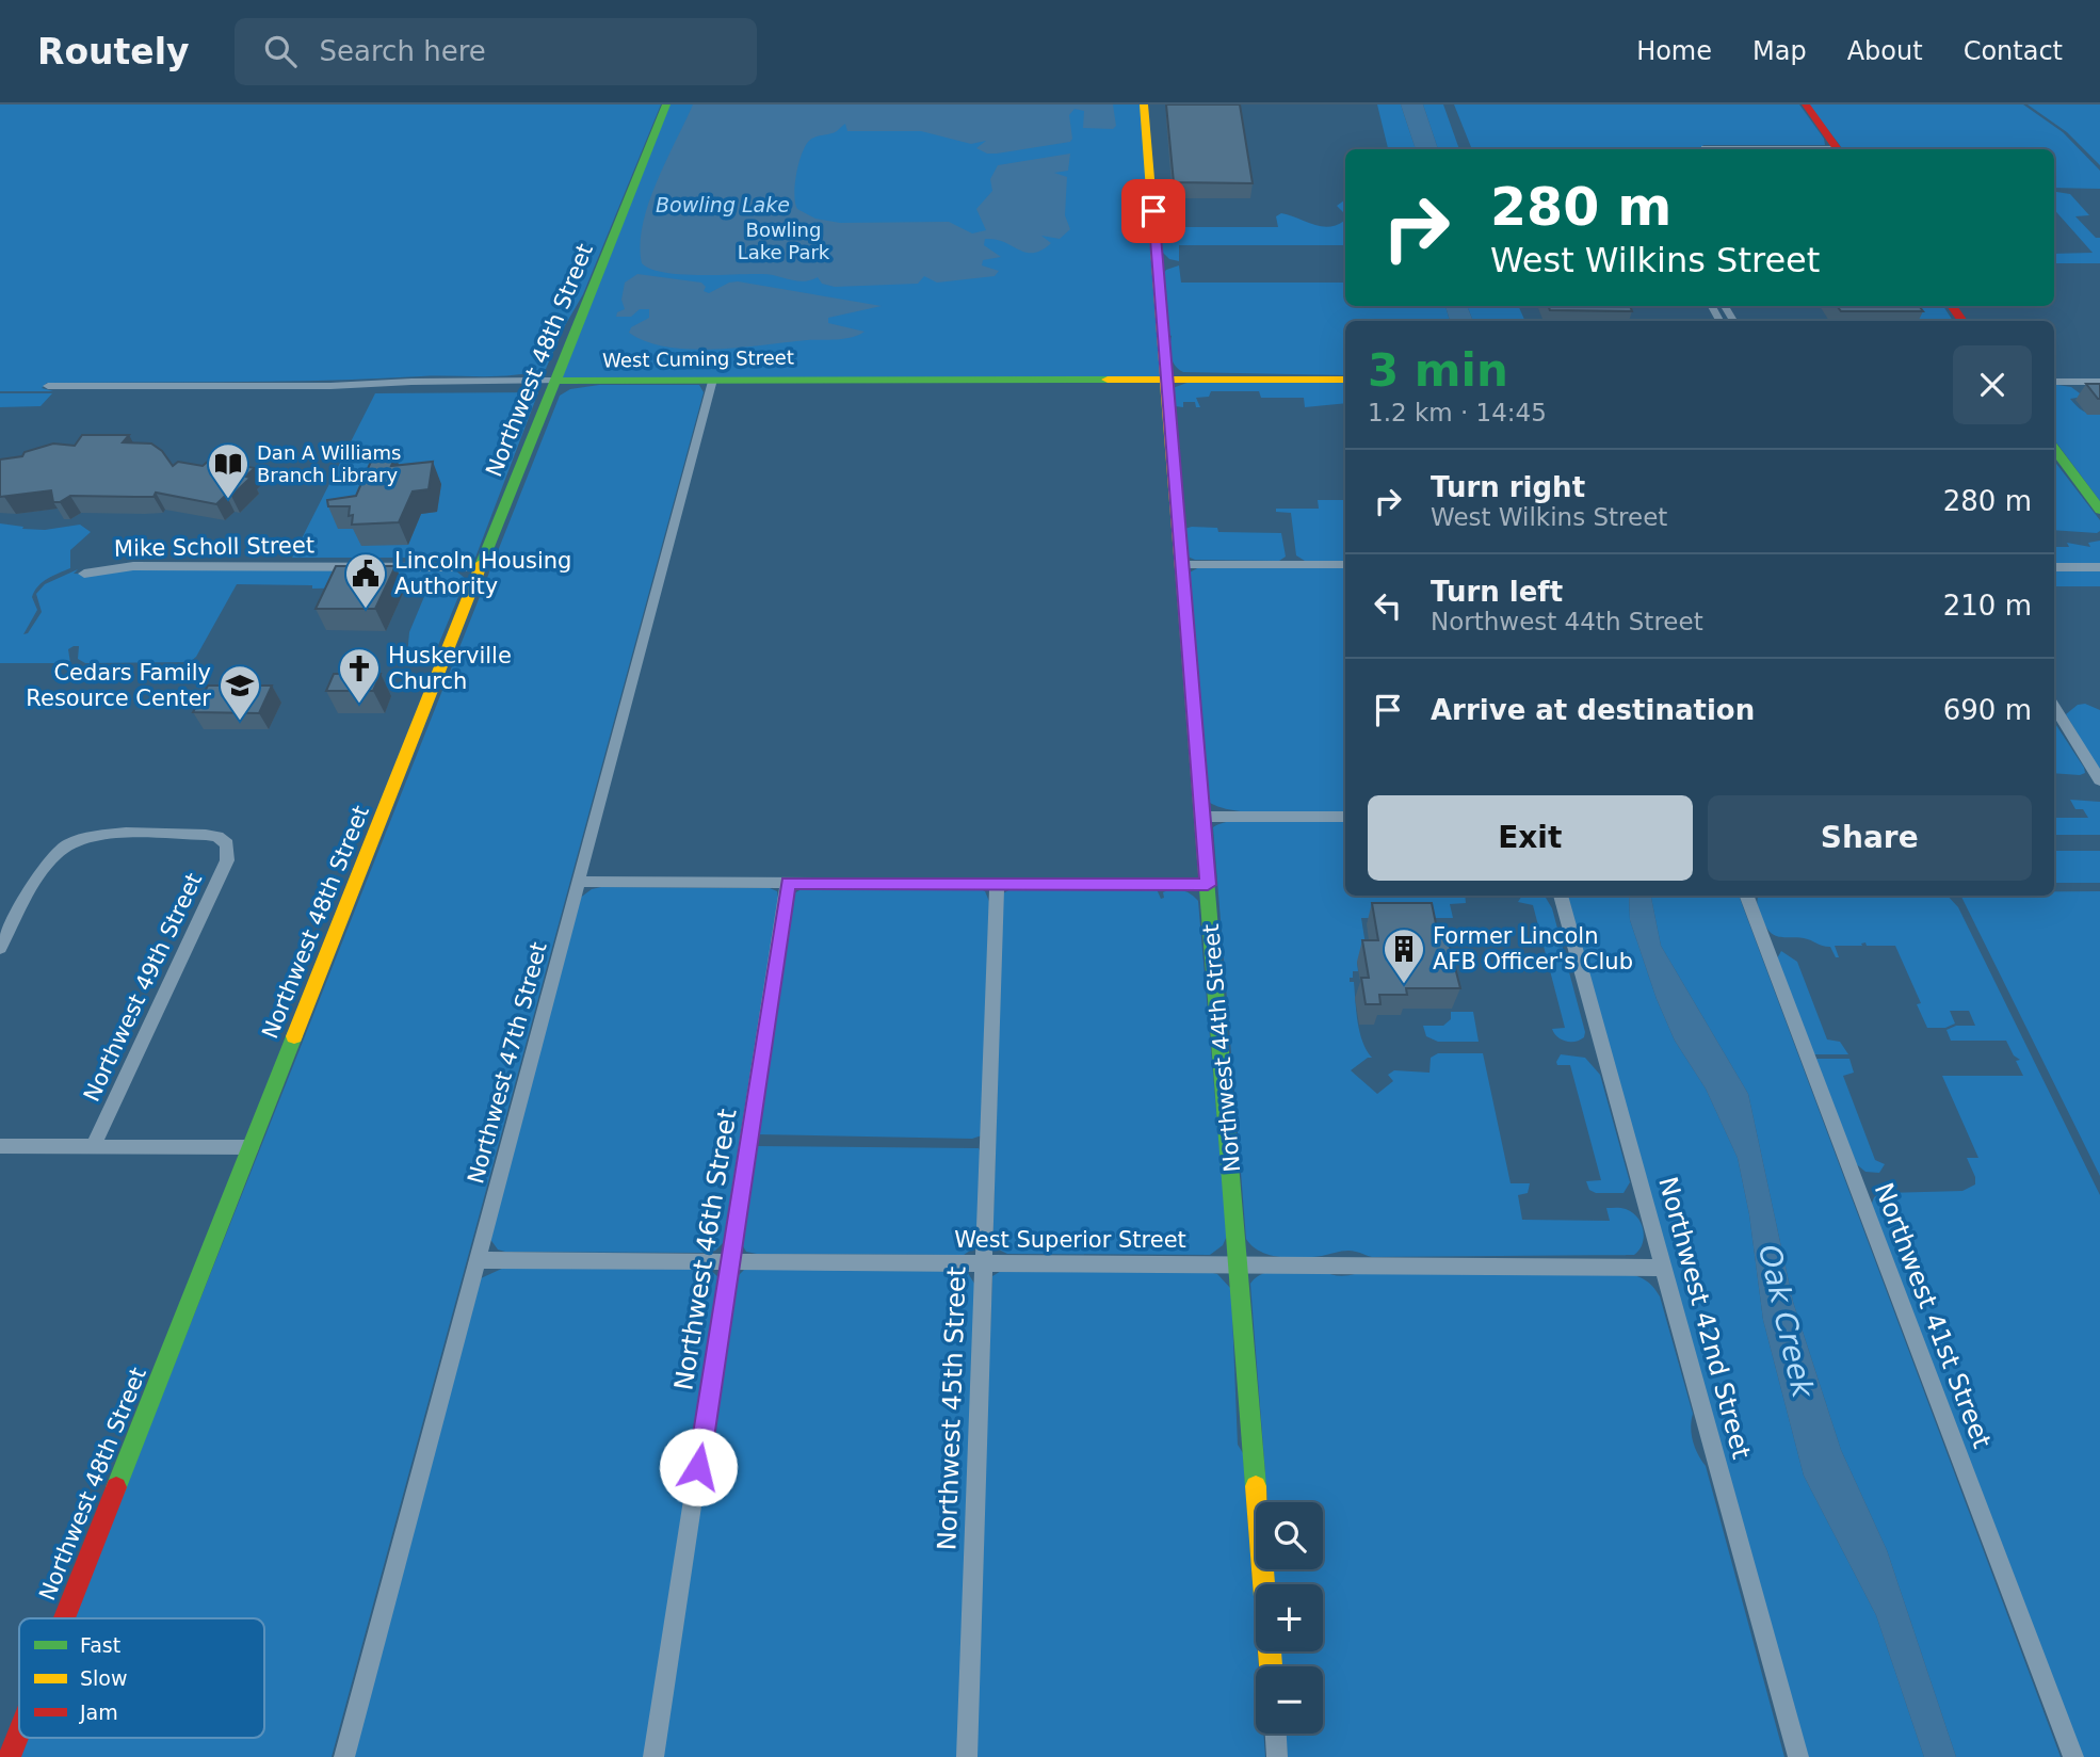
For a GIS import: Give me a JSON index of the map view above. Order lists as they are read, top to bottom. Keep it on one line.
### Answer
{"streets":{"street":["West Cuming Street","Northwest 48th Street","Mike Scholl Street","Northwest 49th Street","Northwest 44th Street","Northwest 47th Street","West Superior Street","Northwest 46th Street","Northwest 41st Street","Northwest 42nd Street","Northwest 45th Street"]},"crossings":[["West Cuming Street","Northwest 48th Street"],["West Cuming Street","Northwest 44th Street"],["West Cuming Street","Northwest 47th Street"],["Northwest 48th Street","Mike Scholl Street"],["Northwest 44th Street","West Superior Street"],["Northwest 47th Street","West Superior Street"],["West Superior Street","Northwest 46th Street"],["West Superior Street","Northwest 42nd Street"],["West Superior Street","Northwest 45th Street"]],"water":["Bowling Lake","Oak Creek"],"parks":["Bowling Lake Park"],"places":{"library":["Dan A Williams Branch Library"],"public building":["Lincoln Housing Authority"],"church":["Huskerville Church"],"school or university":["Cedars Family Resource Center"],"building":["Former Lincoln AFB Officer's Club"]},"legend":["Fast","Slow","Jam"],"page":{"header":"Routely","search":"Search here","nav":["Home","Map","About","Contact"],"turn":["280 m","West Wilkins Street"],"heading":["3 min","1.2 km · 14:45"],"list":[{"name":"Turn right","note":"West Wilkins Street","value":"280 m"},{"name":"Turn left","note":"Northwest 44th Street","value":"210 m"},{"name":"Arrive at destination","value":"690 m"}],"buttons":["Exit","Share"],"map_buttons":["+","−"]}}
